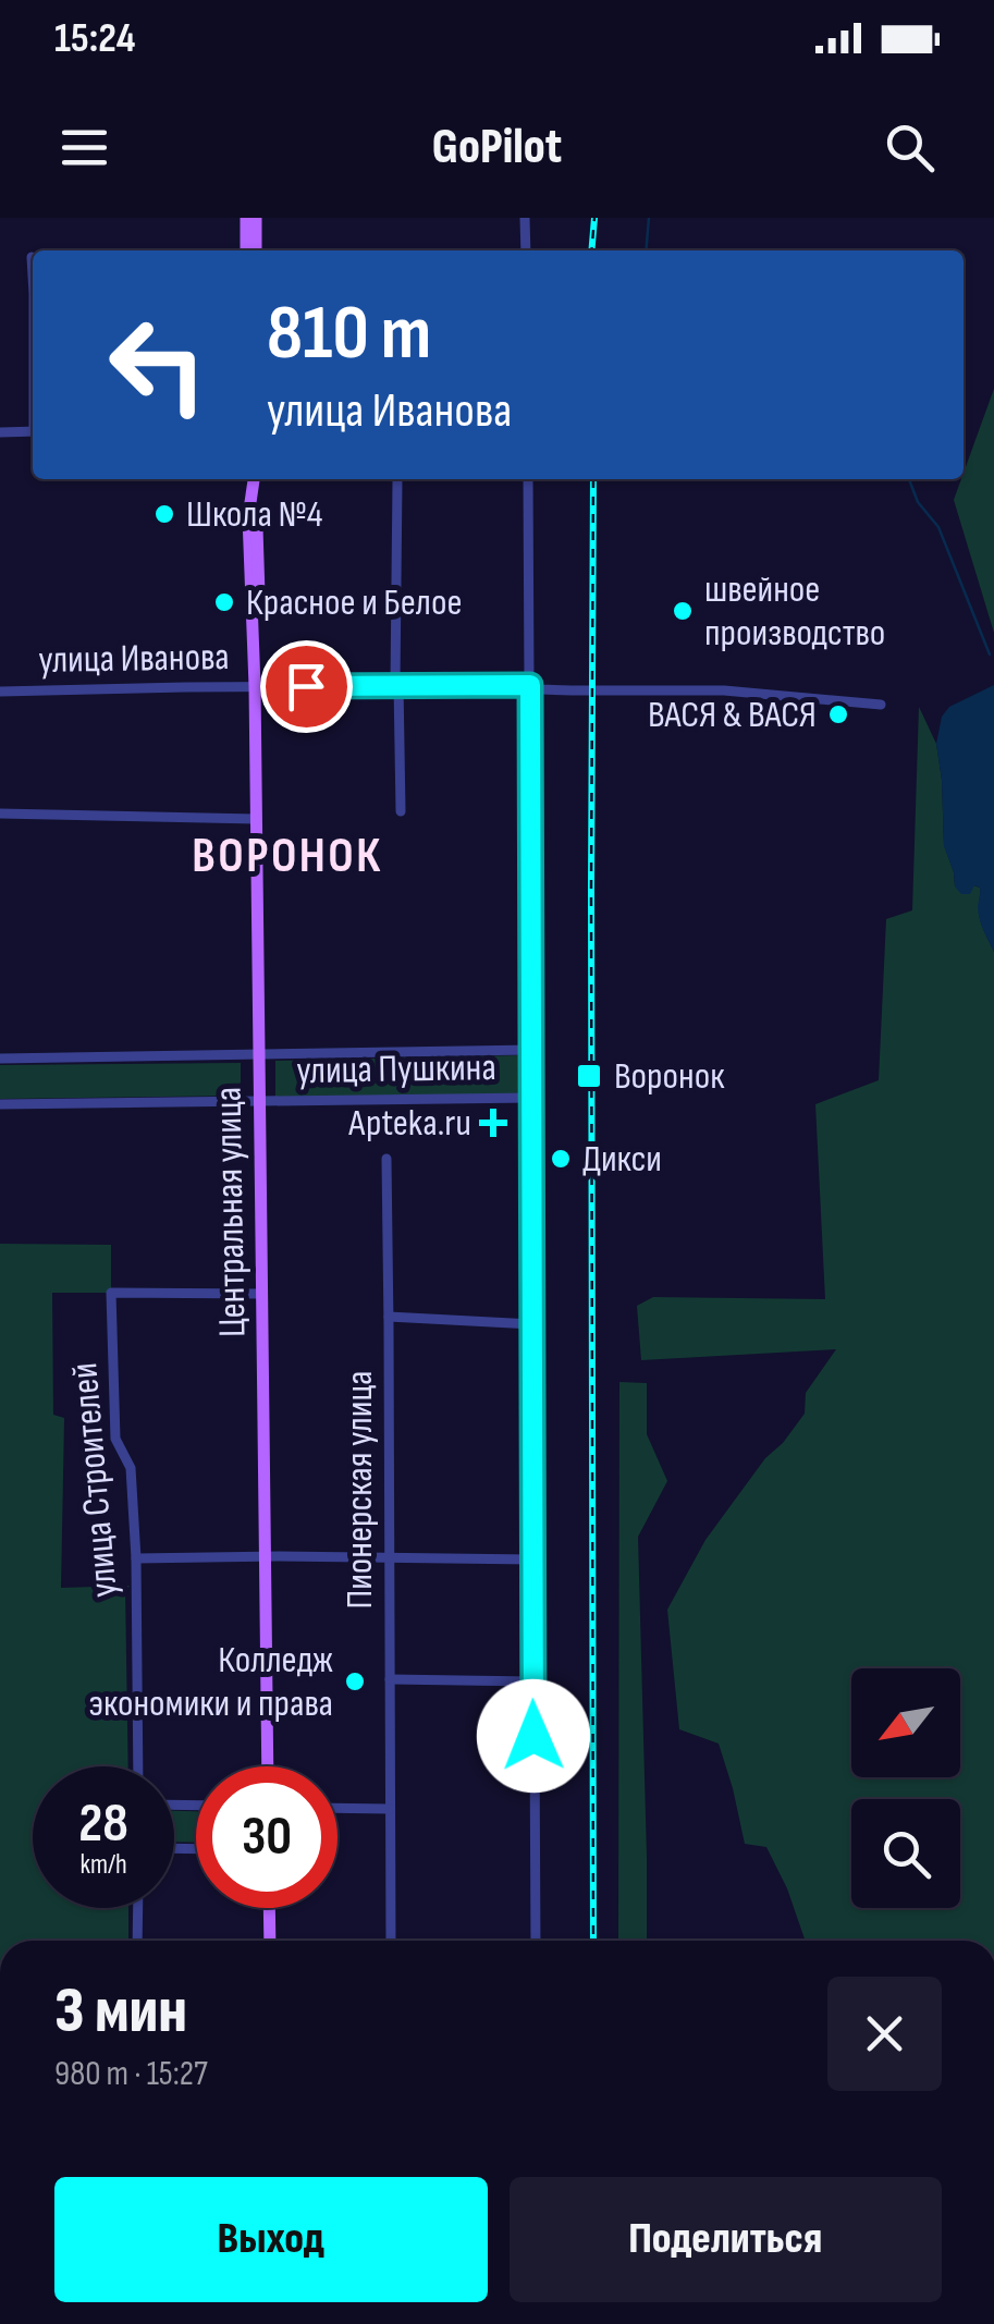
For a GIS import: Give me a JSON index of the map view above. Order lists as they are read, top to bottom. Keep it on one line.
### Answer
{"streets":{"main road":["Центральная улица"],"street":["улица Иванова","улица Пушкина","улица Строителей","Пионерская улица"]},"crossings":[["улица Иванова","Центральная улица"],["улица Пушкина","Центральная улица"],["Центральная улица","улица Строителей"]],"districts":["ВОРОНОК"],"places":{"other":["Школа №4","Красное и Белое","швейное производство","ВАСЯ & ВАСЯ","Дикси","Колледж экономики и права"],"transit":["Воронок"],"health":["Apteka.ru"]},"north":"bottom left","page":{"status":"15:24","header":"GoPilot","turn":["810 m","улица Иванова"],"speed":"28 km/h","limit":"30","heading":["3 мин","980 m · 15:27"],"buttons":["Выход","Поделиться"]}}
